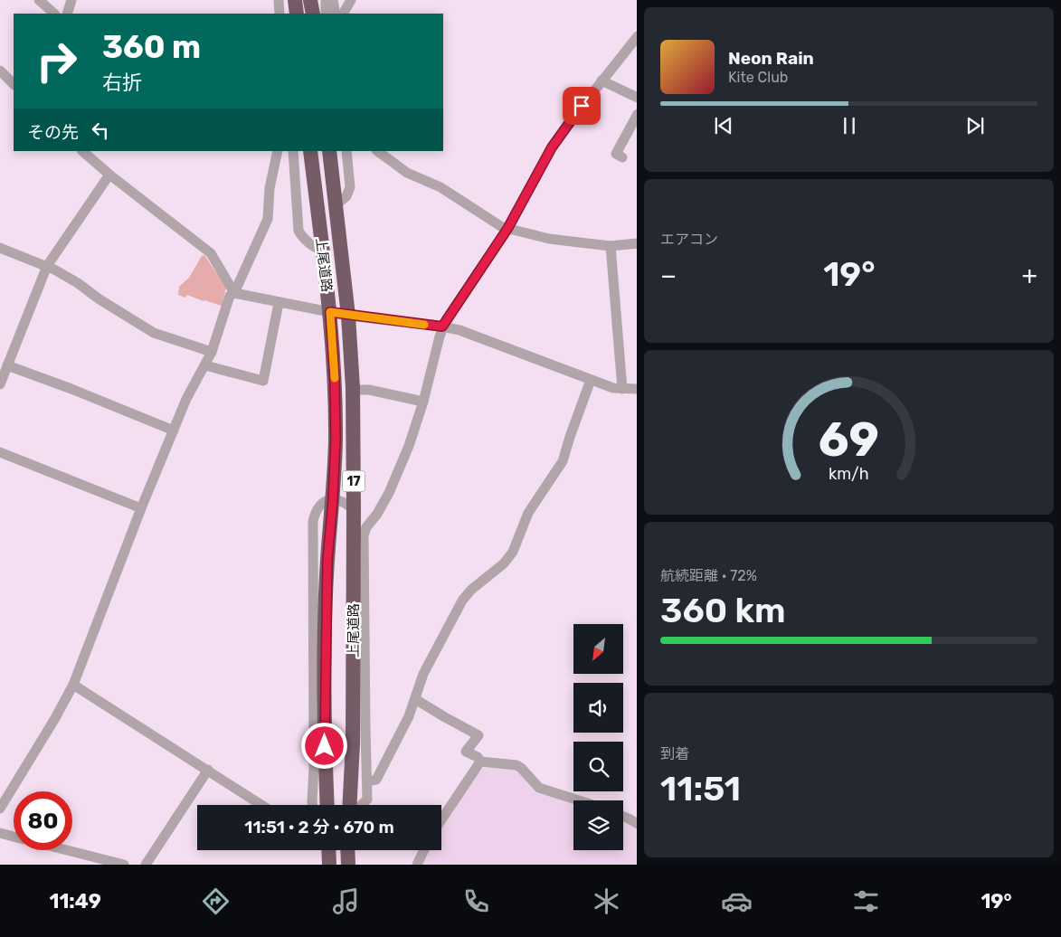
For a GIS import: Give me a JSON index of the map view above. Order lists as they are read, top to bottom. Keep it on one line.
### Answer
{"streets":{"highway":["上尾道路","17"]},"north":"bottom left","page":{"turn":["360 m","右折"],"song":["Neon Rain","Kite Club"],"then":"その先","tile":["エアコン",["航続距離 · 72%","360 km"],["到着","11:51"]],"heat":["−","19°","+"],"limit":"80","trip":"11:51 · 2 分 · 670 m","tabs":["11:49","19°"],"gauge":["69","km/h"]}}
